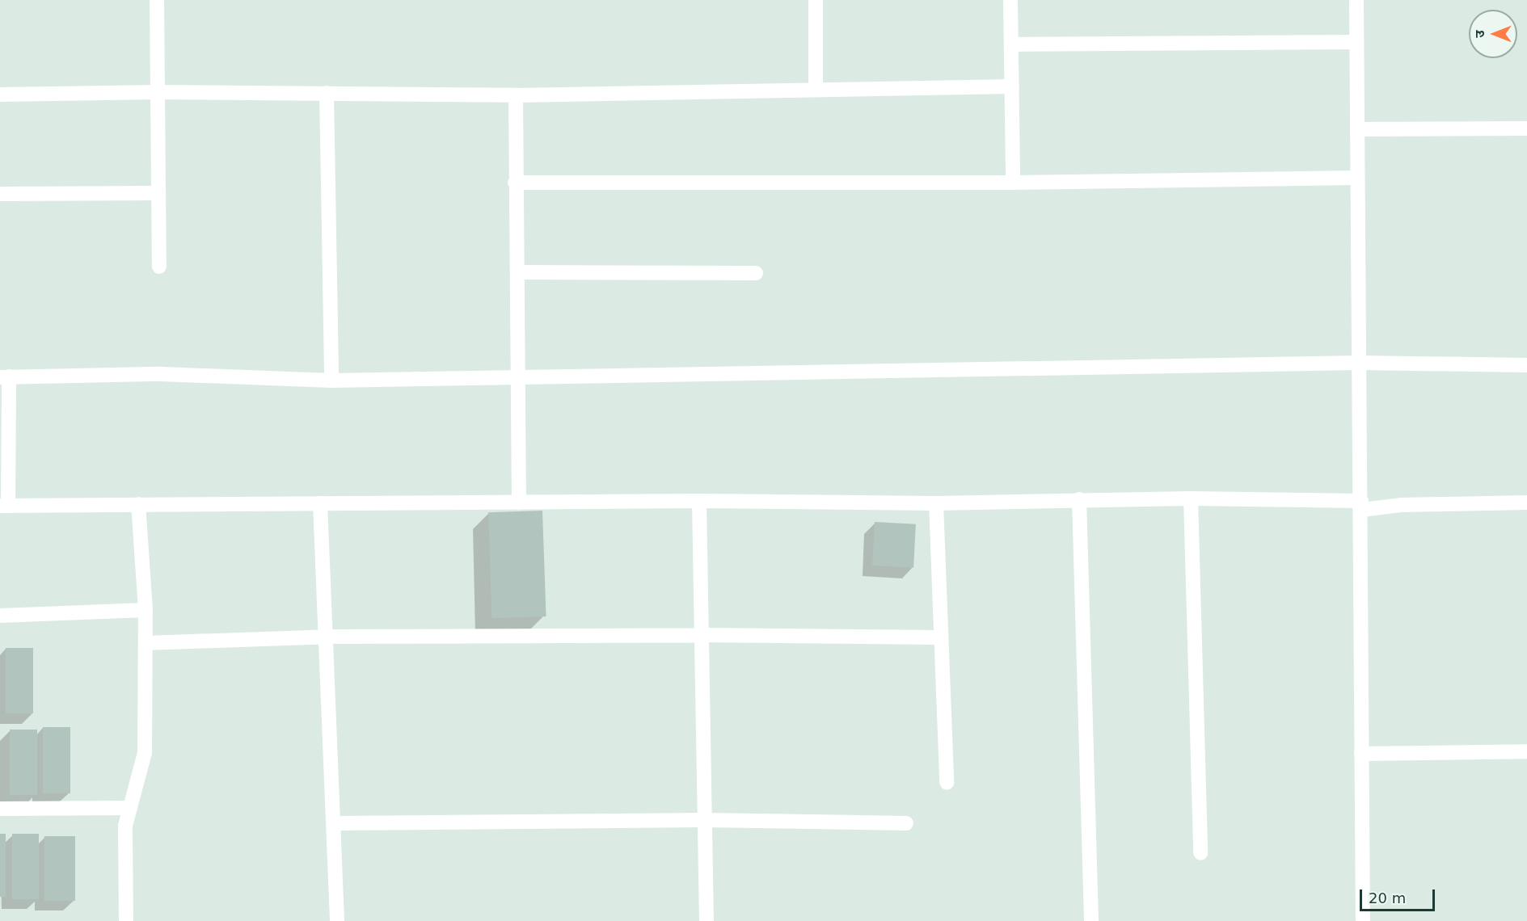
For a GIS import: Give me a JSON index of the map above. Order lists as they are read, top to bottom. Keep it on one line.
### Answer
{"scale_bar":"20 m","north":"left"}
